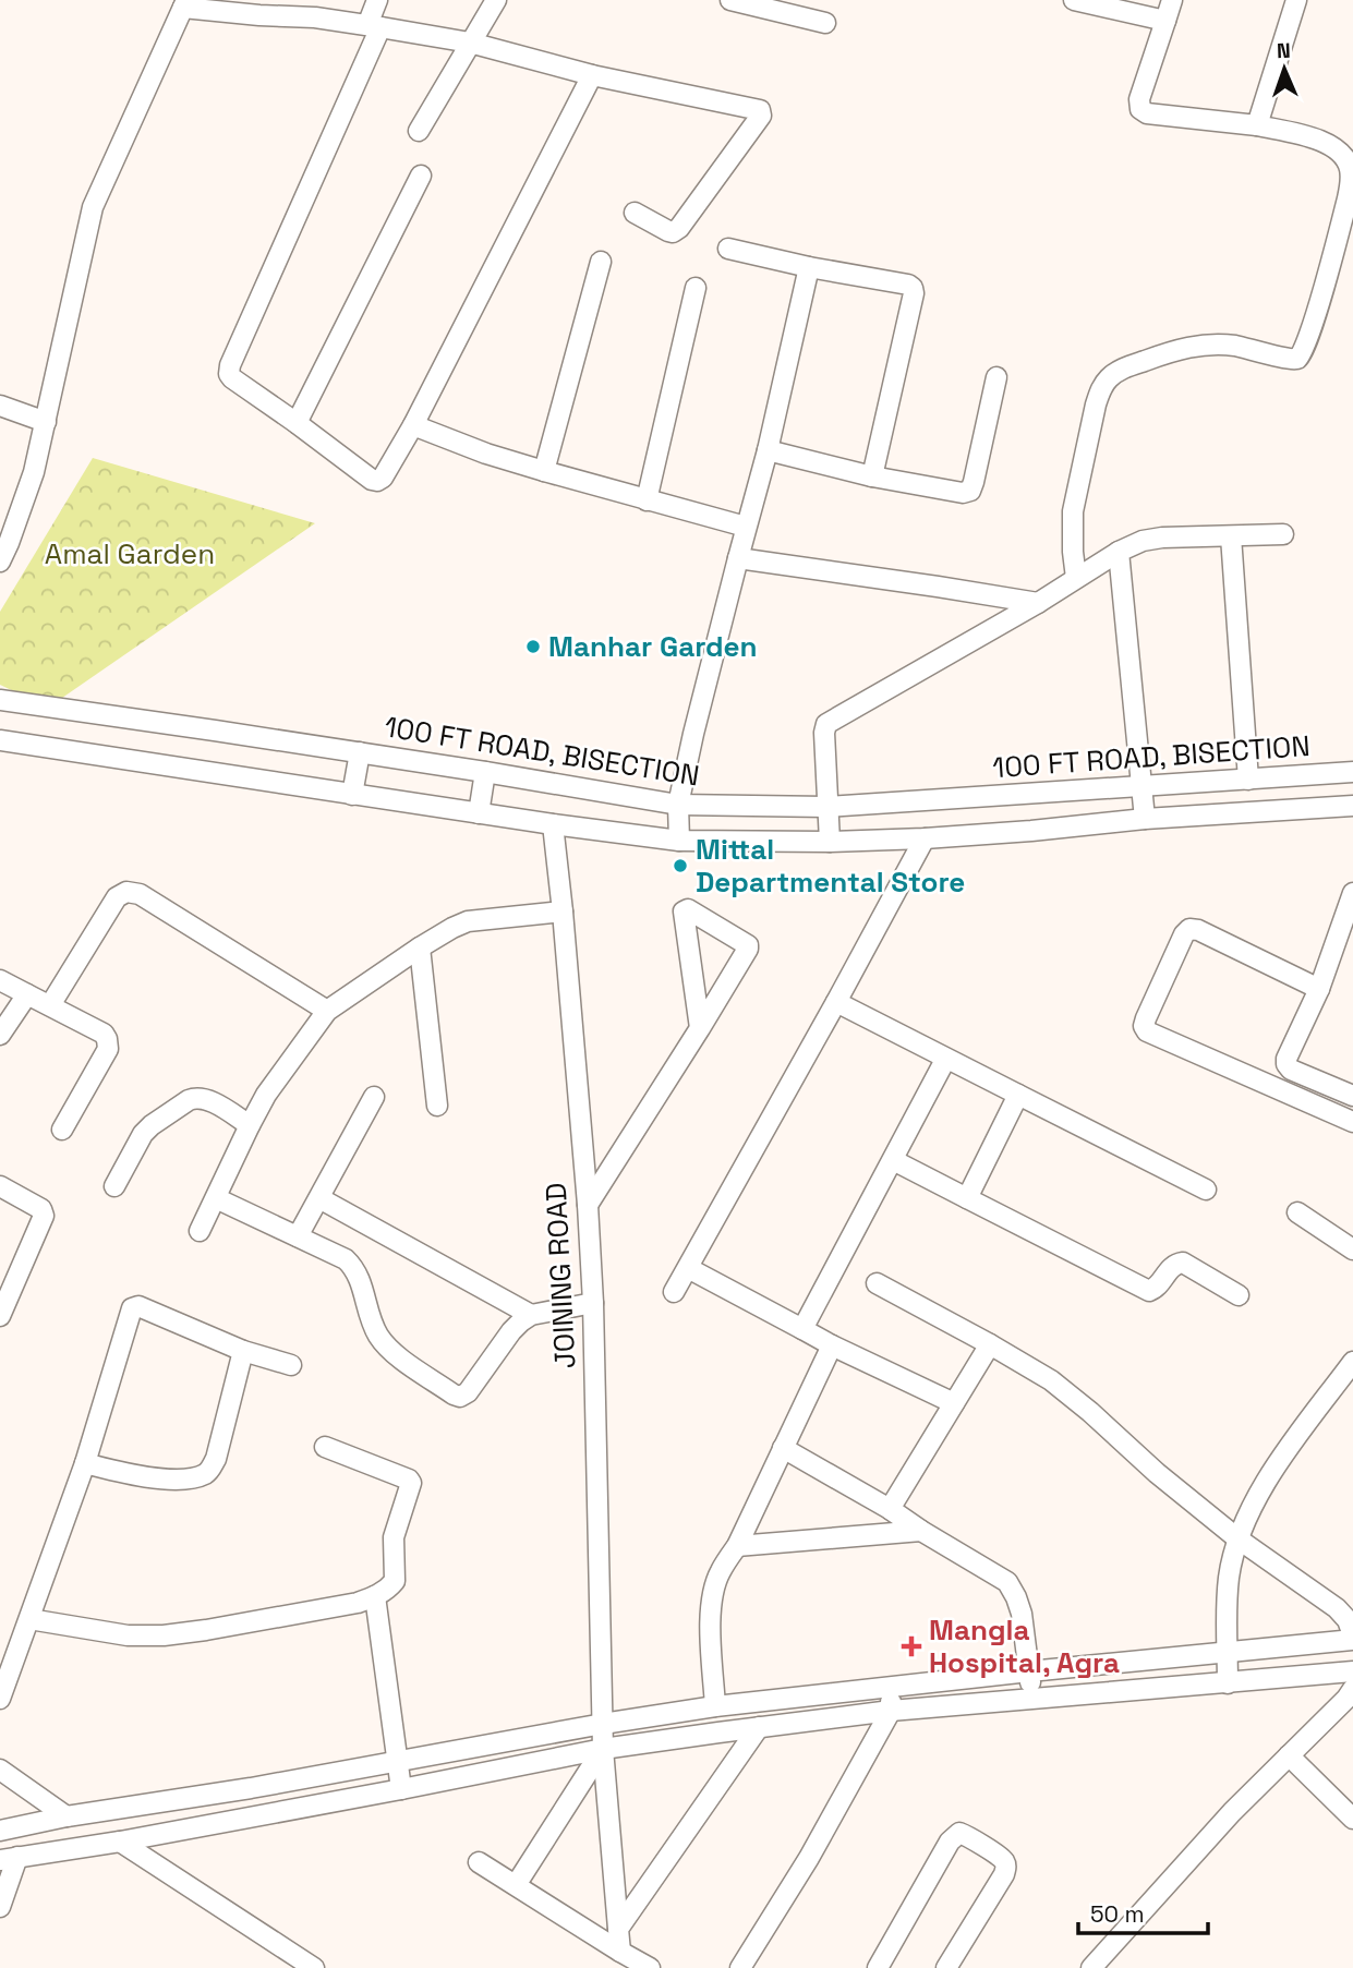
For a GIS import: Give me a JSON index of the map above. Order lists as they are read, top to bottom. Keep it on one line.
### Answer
{"streets":{"street":["100 FT ROAD, BISECTION","JOINING ROAD"]},"parks":["Amal Garden"],"places":{"other":["Manhar Garden","Mittal Departmental Store"],"health":["Mangla Hospital, Agra"]},"scale_bar":"50 m","north":"top"}
